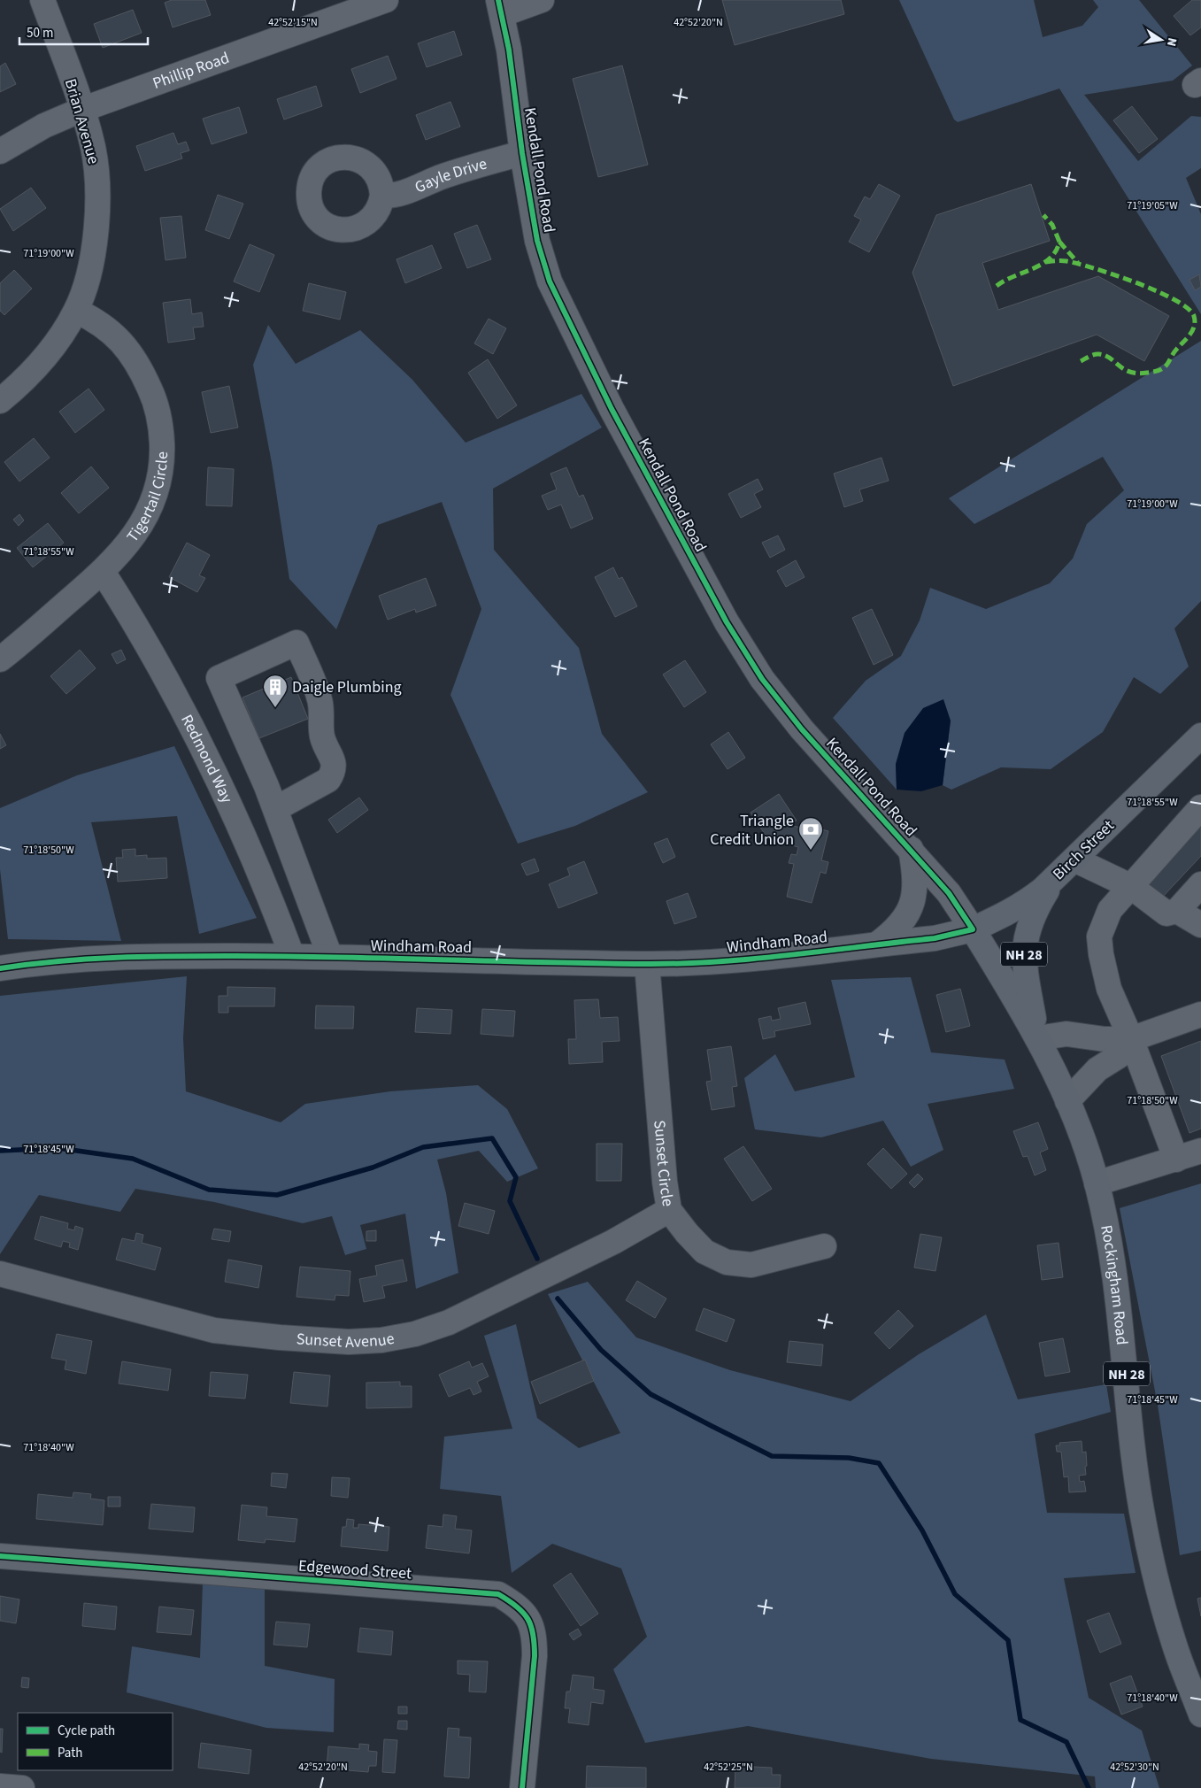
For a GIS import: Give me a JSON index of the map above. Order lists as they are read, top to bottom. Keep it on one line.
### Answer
{"streets":{"main road":["Birch Street","NH 28","Rockingham Road"],"street":["Phillip Road","Brian Avenue","Kendall Pond Road","Gayle Drive","Tigertail Circle","Redmond Way","Windham Road","Sunset Circle","Sunset Avenue","Edgewood Street"]},"crossings":[["Phillip Road","Brian Avenue"],["Brian Avenue","Tigertail Circle"],["Kendall Pond Road","Gayle Drive"],["Kendall Pond Road","Birch Street"],["Kendall Pond Road","Windham Road"],["Kendall Pond Road","Rockingham Road"],["Tigertail Circle","Redmond Way"],["Redmond Way","Windham Road"],["Birch Street","Windham Road"],["Birch Street","NH 28"],["Birch Street","Rockingham Road"],["Windham Road","Sunset Circle"],["Windham Road","Rockingham Road"],["NH 28","Rockingham Road"],["Sunset Circle","Sunset Avenue"]],"places":{"building":["Daigle Plumbing"],"bank":["Triangle Credit Union"]},"legend":["Cycle path","Path"],"scale_bar":"50 m","north":"right","coordinates":["42°52'15\"N","42°52'20\"N","71°19'05\"W","71°19'00\"W","71°18'55\"W","71°18'50\"W","71°18'45\"W","71°18'40\"W","42°52'25\"N","42°52'30\"N"]}
